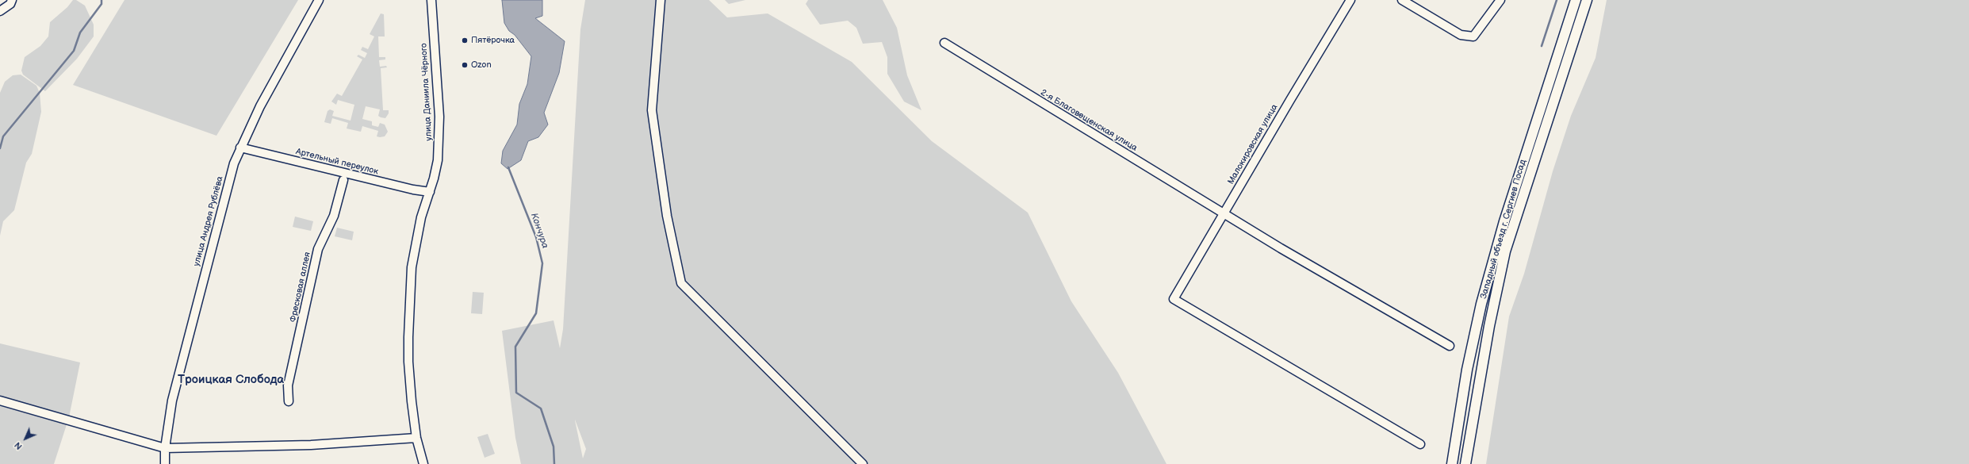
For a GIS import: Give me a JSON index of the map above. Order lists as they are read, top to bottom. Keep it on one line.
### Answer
{"streets":{"main road":["Западный объезд г. Сергиев Посад"],"street":["улица Даниила Чёрного","2-я Благовещенская улица","Малокировская улица","Артельный переулок","улица Андрея Рублёва","Фресковая аллея"]},"crossings":[["улица Даниила Чёрного","Артельный переулок"],["2-я Благовещенская улица","Малокировская улица"],["Артельный переулок","улица Андрея Рублёва"]],"districts":["Троицкая Слобода"],"water":["Кончура"],"places":["Пятёрочка","Ozon"],"north":"bottom left"}
